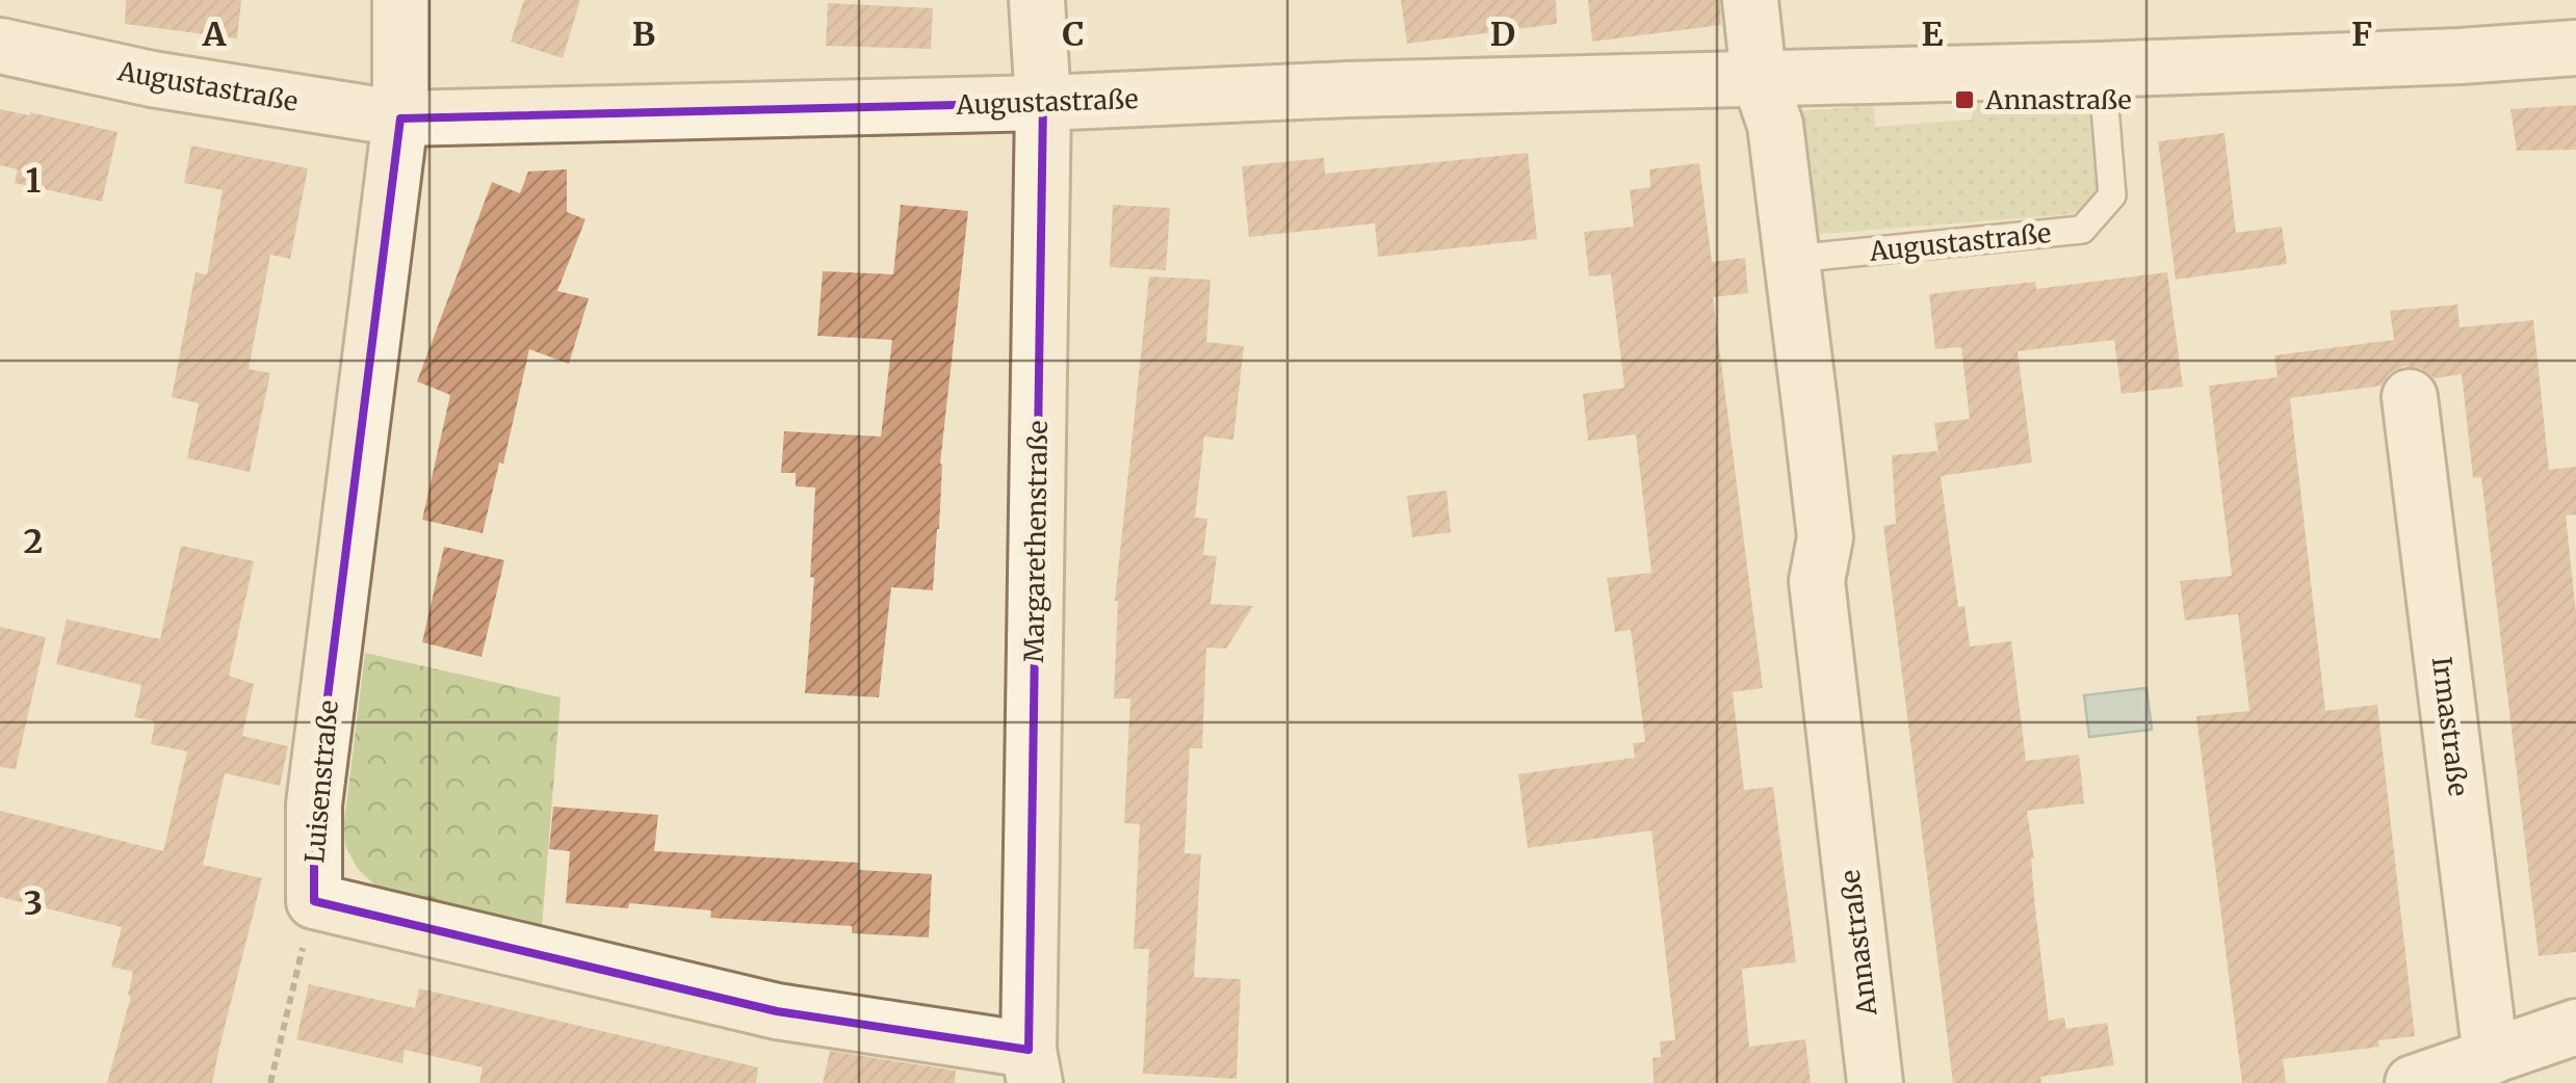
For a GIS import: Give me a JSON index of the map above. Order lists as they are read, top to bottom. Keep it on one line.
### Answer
{"streets":{"street":["Augustastraße","Margarethenstraße","Irmastraße","Luisenstraße","Annastraße"]},"crossings":[["Augustastraße","Margarethenstraße"],["Augustastraße","Luisenstraße"],["Augustastraße","Annastraße"],["Margarethenstraße","Luisenstraße"]],"places":{"transit":["Annastraße"]},"grid":{"columns":["A","B","C","D","E","F"],"rows":["1","2","3"]}}
